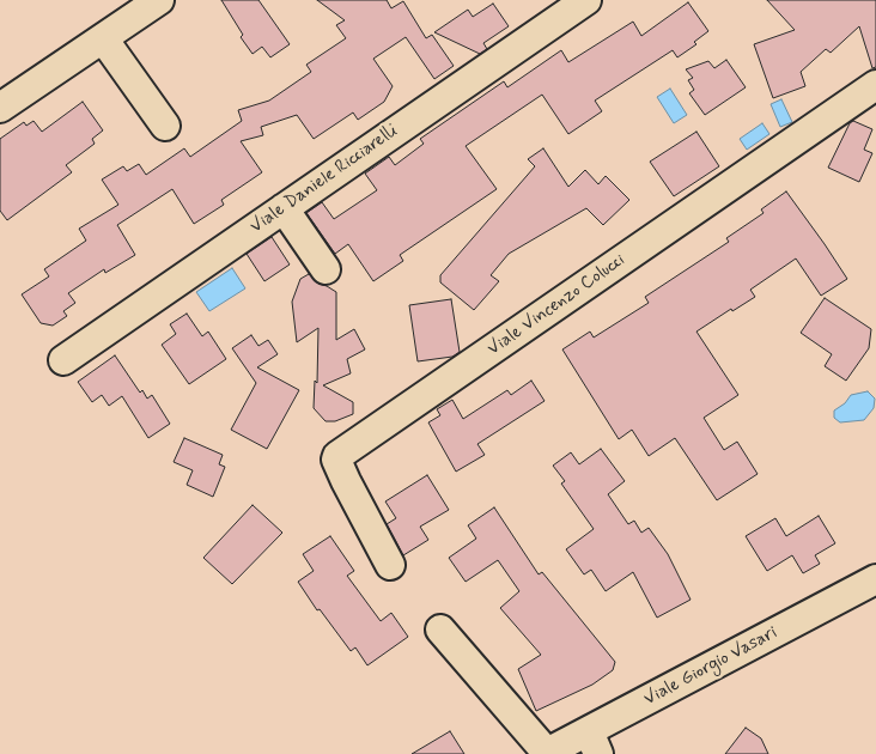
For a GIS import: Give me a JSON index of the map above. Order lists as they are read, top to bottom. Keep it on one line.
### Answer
{"streets":{"street":["Viale Daniele Ricciarelli","Viale Vincenzo Colucci","Viale Giorgio Vasari"]}}
